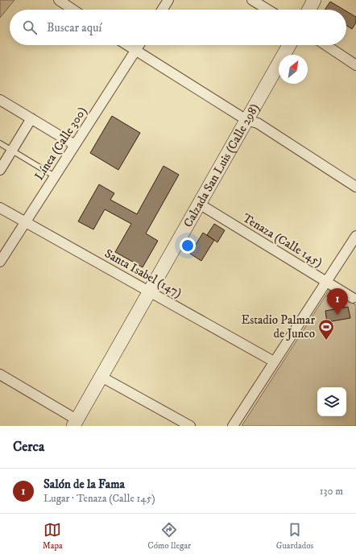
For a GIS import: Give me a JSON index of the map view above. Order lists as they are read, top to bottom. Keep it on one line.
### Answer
{"streets":{"main road":["Calzada San Luis (Calle 298)"],"street":["Línea (Calle 300)","Tenaza (Calle 145)","Santa Isabel (147)"]},"crossings":[["Línea (Calle 300)","Santa Isabel (147)"],["Calzada San Luis (Calle 298)","Tenaza (Calle 145)"],["Calzada San Luis (Calle 298)","Santa Isabel (147)"]],"places":{"sports":["Estadio Palmar de Junco"]},"north":"top right","page":{"search":"Buscar aquí","pins":"1","heading":"Cerca","list":[{"mark":"1","name":"Salón de la Fama","note":"Lugar · Tenaza (Calle 145)","value":"130 m"}],"nav":["Mapa","Cómo llegar","Guardados"]}}
